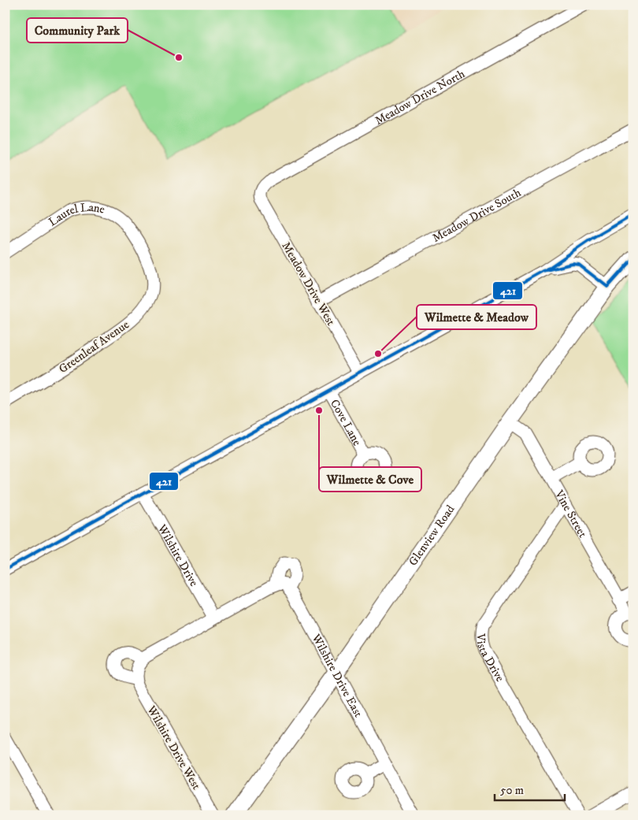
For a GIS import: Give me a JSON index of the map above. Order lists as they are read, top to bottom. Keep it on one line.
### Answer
{"streets":{"main road":["Glenview Road"],"street":["Meadow Drive North","Meadow Drive South","Laurel Lane","Meadow Drive West","Greenleaf Avenue","Cove Lane","Vine Street","Wilshire Drive","Vista Drive","Wilshire Drive East","Wilshire Drive West"]},"crossings":[["Meadow Drive North","Meadow Drive West"],["Meadow Drive South","Meadow Drive West"],["Laurel Lane","Greenleaf Avenue"],["Vine Street","Glenview Road"],["Vine Street","Vista Drive"],["Glenview Road","Wilshire Drive East"]],"places":["Community Park","Wilmette & Meadow","Wilmette & Cove"],"lines":["transit line 421"],"scale_bar":"50 m"}
